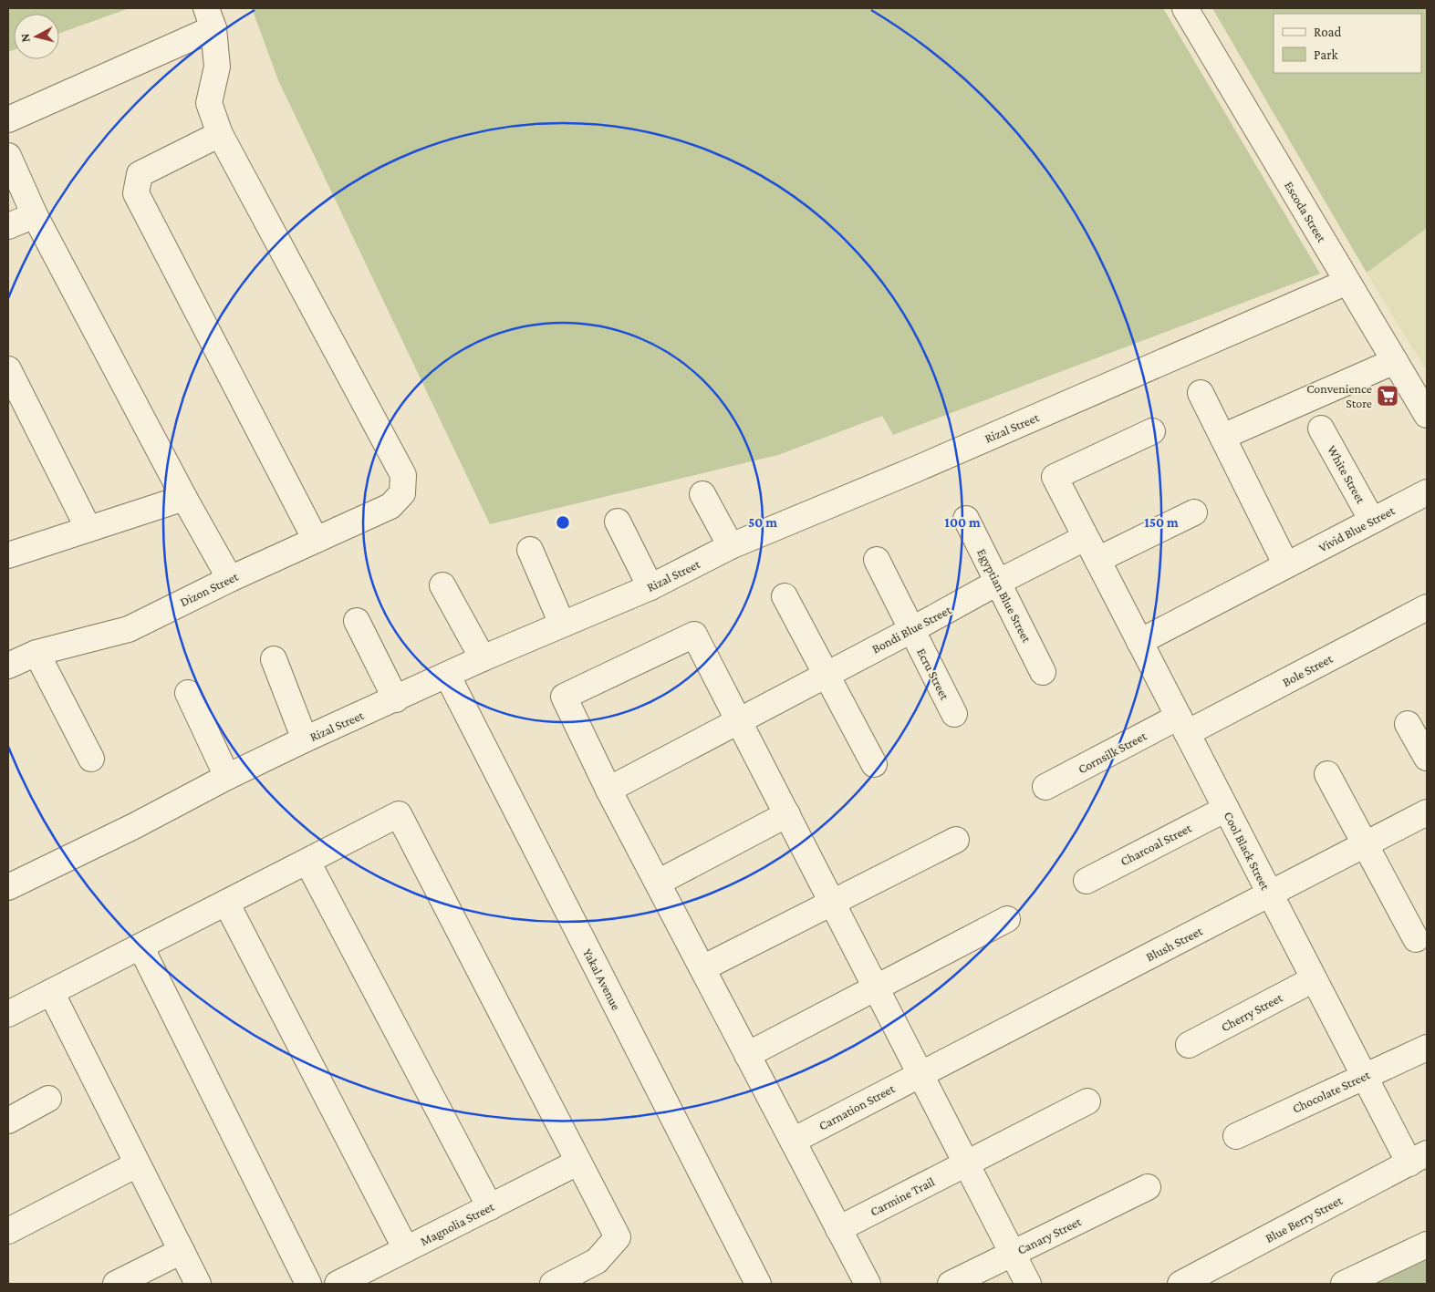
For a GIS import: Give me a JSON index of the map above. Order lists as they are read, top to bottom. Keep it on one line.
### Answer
{"streets":{"street":["Escoda Street","Rizal Street","White Street","Vivid Blue Street","Dizon Street","Egyptian Blue Street","Bondi Blue Street","Bole Street","Ecru Street","Cornsilk Street","Charcoal Street","Cool Black Street","Blush Street","Yakal Avenue","Cherry Street","Chocolate Street","Carnation Street","Carmine Trail","Blue Berry Street","Magnolia Street","Canary Street"]},"crossings":[["Escoda Street","Rizal Street"],["Rizal Street","Yakal Avenue"],["White Street","Vivid Blue Street"],["Vivid Blue Street","Cool Black Street"],["Egyptian Blue Street","Bondi Blue Street"],["Bondi Blue Street","Ecru Street"],["Bondi Blue Street","Cool Black Street"],["Bole Street","Cornsilk Street"],["Bole Street","Cool Black Street"],["Cornsilk Street","Cool Black Street"],["Charcoal Street","Cool Black Street"],["Cool Black Street","Blush Street"],["Cool Black Street","Cherry Street"],["Cool Black Street","Chocolate Street"],["Cool Black Street","Blue Berry Street"],["Blush Street","Carnation Street"]],"places":{"supermarket":["Convenience Store"]},"legend":["Road","Park"],"north":"left","rings":["50 m","100 m","150 m"]}
